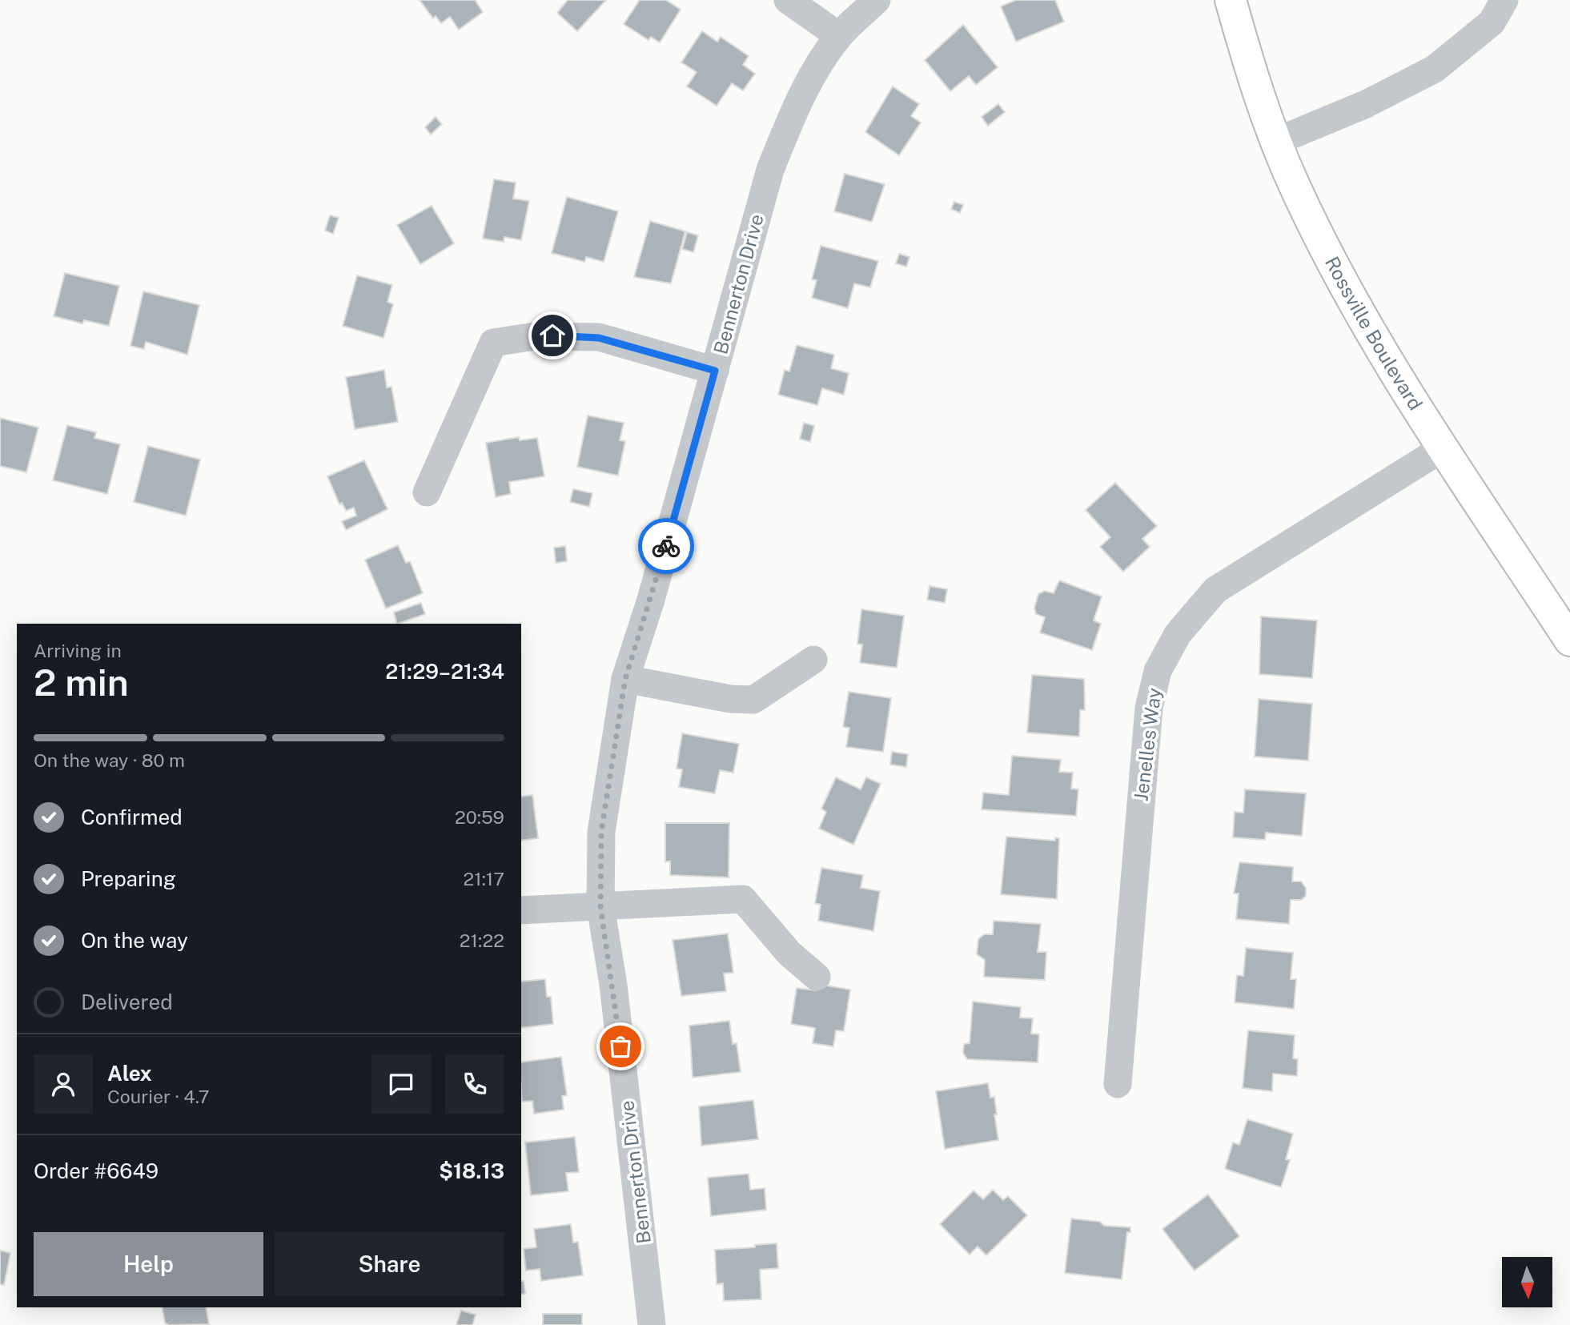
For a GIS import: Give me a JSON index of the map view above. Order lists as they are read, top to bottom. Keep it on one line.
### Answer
{"streets":{"main road":["Rossville Boulevard"],"street":["Bennerton Drive","Jenelles Way"]},"crossings":[["Rossville Boulevard","Jenelles Way"]],"north":"bottom","page":{"heading":["2 min","Arriving in","21:29–21:34"],"panel":["Alex","Courier · 4.7","Order #6649","$18.13"],"bar":"On the way · 80 m","list":[["Confirmed","20:59"],["Preparing","21:17"],["On the way","21:22"],"Delivered"],"buttons":["Help","Share"]}}
